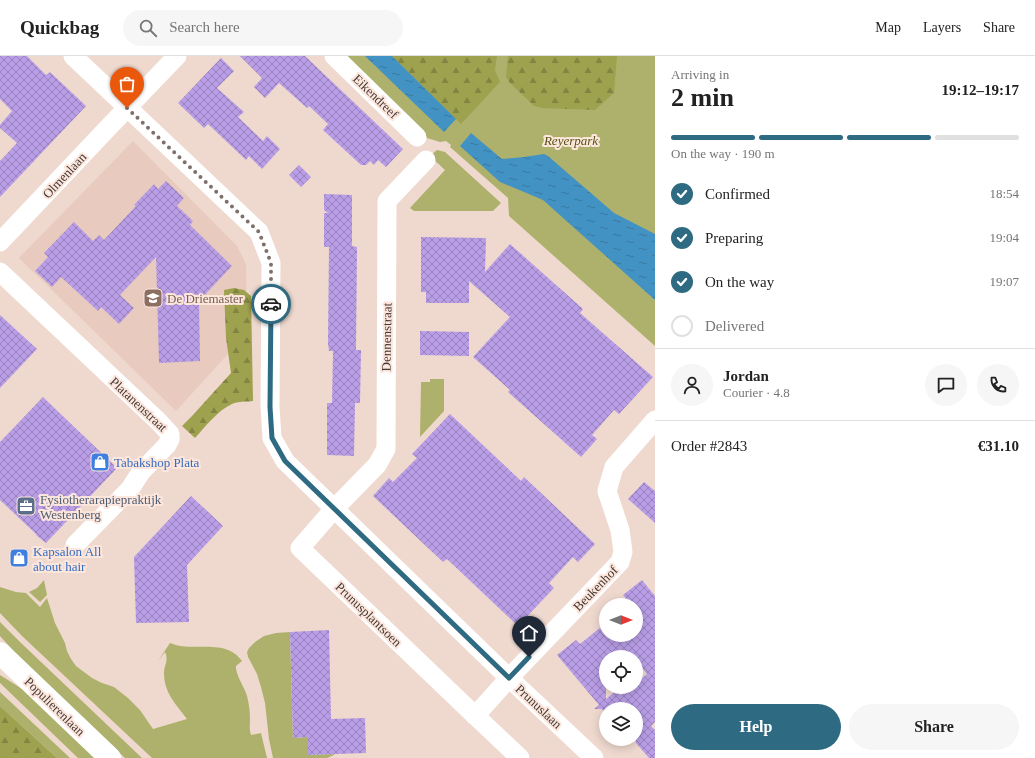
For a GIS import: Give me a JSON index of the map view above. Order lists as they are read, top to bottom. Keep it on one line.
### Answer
{"streets":{"street":["Eikendreef","Olmenlaan","Dennenstraat","Platanenstraat","Beukenhof","Prunusplantsoen","Populierenlaan","Prunuslaan"]},"crossings":[["Olmenlaan","Prunuslaan"],["Dennenstraat","Prunusplantsoen"],["Dennenstraat","Prunuslaan"],["Beukenhof","Prunuslaan"],["Prunusplantsoen","Prunuslaan"]],"parks":["Reyerpark"],"places":{"school or university":["De Driemaster"],"shop":["Tabakshop Plata","Kapsalon All about hair"],"office":["Fysiotherarapiepraktijk Westenberg"]},"north":"right","page":{"header":"Quickbag","search":"Search here","nav":["Map","Layers","Share"],"heading":["2 min","Arriving in","19:12–19:17"],"panel":["Jordan","Courier · 4.8","Order #2843","€31.10"],"bar":"On the way · 190 m","list":[["Confirmed","18:54"],["Preparing","19:04"],["On the way","19:07"],"Delivered"],"buttons":["Help","Share"]}}
